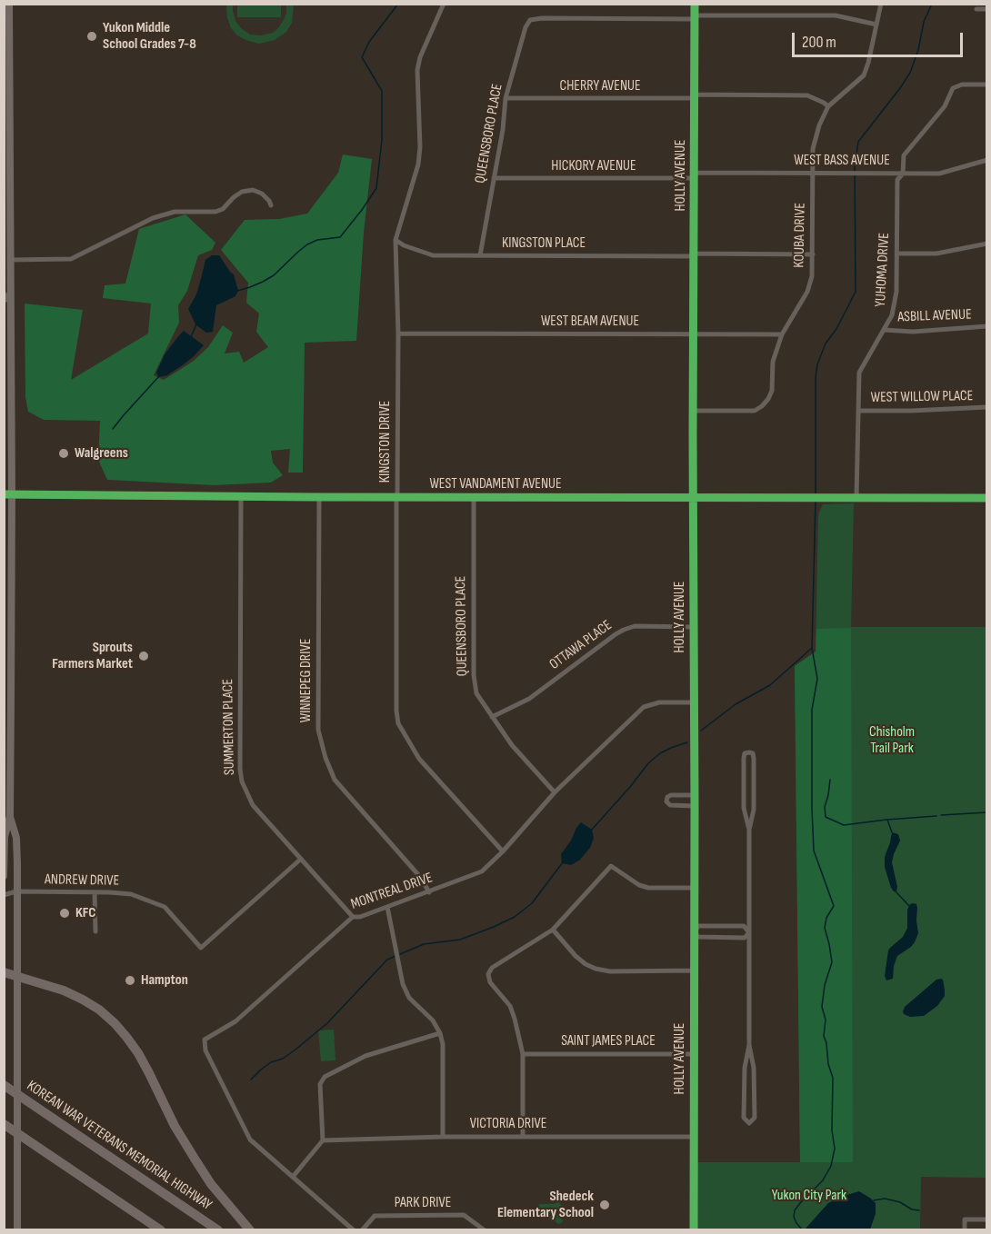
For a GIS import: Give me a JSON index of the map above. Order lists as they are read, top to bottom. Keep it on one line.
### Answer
{"streets":{"highway":["KOREAN WAR VETERANS MEMORIAL HIGHWAY"],"street":["CHERRY AVENUE","QUEENSBORO PLACE","WEST BASS AVENUE","HICKORY AVENUE","HOLLY AVENUE","KOUBA DRIVE","KINGSTON PLACE","YUHOMA DRIVE","ASBILL AVENUE","WEST BEAM AVENUE","WEST WILLOW PLACE","KINGSTON DRIVE","WEST VANDAMENT AVENUE","OTTAWA PLACE","WINNEPEG DRIVE","SUMMERTON PLACE","ANDREW DRIVE","MONTREAL DRIVE","SAINT JAMES PLACE","VICTORIA DRIVE","PARK DRIVE"]},"crossings":[["CHERRY AVENUE","QUEENSBORO PLACE"],["CHERRY AVENUE","HOLLY AVENUE"],["CHERRY AVENUE","KOUBA DRIVE"],["QUEENSBORO PLACE","HICKORY AVENUE"],["QUEENSBORO PLACE","HOLLY AVENUE"],["QUEENSBORO PLACE","KOUBA DRIVE"],["QUEENSBORO PLACE","KINGSTON PLACE"],["QUEENSBORO PLACE","WEST VANDAMENT AVENUE"],["QUEENSBORO PLACE","OTTAWA PLACE"],["QUEENSBORO PLACE","MONTREAL DRIVE"],["WEST BASS AVENUE","HICKORY AVENUE"],["WEST BASS AVENUE","HOLLY AVENUE"],["WEST BASS AVENUE","KOUBA DRIVE"],["WEST BASS AVENUE","YUHOMA DRIVE"],["HICKORY AVENUE","HOLLY AVENUE"],["HOLLY AVENUE","KOUBA DRIVE"],["HOLLY AVENUE","KINGSTON PLACE"],["HOLLY AVENUE","WEST BEAM AVENUE"],["HOLLY AVENUE","WEST VANDAMENT AVENUE"],["HOLLY AVENUE","OTTAWA PLACE"],["HOLLY AVENUE","MONTREAL DRIVE"],["HOLLY AVENUE","SAINT JAMES PLACE"],["HOLLY AVENUE","VICTORIA DRIVE"],["KOUBA DRIVE","KINGSTON PLACE"],["KOUBA DRIVE","WEST BEAM AVENUE"],["KINGSTON PLACE","KINGSTON DRIVE"],["YUHOMA DRIVE","ASBILL AVENUE"],["YUHOMA DRIVE","WEST WILLOW PLACE"],["YUHOMA DRIVE","WEST VANDAMENT AVENUE"],["WEST BEAM AVENUE","KINGSTON DRIVE"],["KINGSTON DRIVE","WEST VANDAMENT AVENUE"],["KINGSTON DRIVE","MONTREAL DRIVE"],["WEST VANDAMENT AVENUE","WINNEPEG DRIVE"],["WEST VANDAMENT AVENUE","SUMMERTON PLACE"],["WINNEPEG DRIVE","MONTREAL DRIVE"],["SUMMERTON PLACE","ANDREW DRIVE"],["SUMMERTON PLACE","MONTREAL DRIVE"]],"parks":["Chisholm Trail Park","Yukon City Park"],"places":["Yukon Middle School Grades 7-8","Walgreens","Sprouts Farmers Market","KFC","Hampton","Shedeck Elementary School"],"scale_bar":"200 m"}
